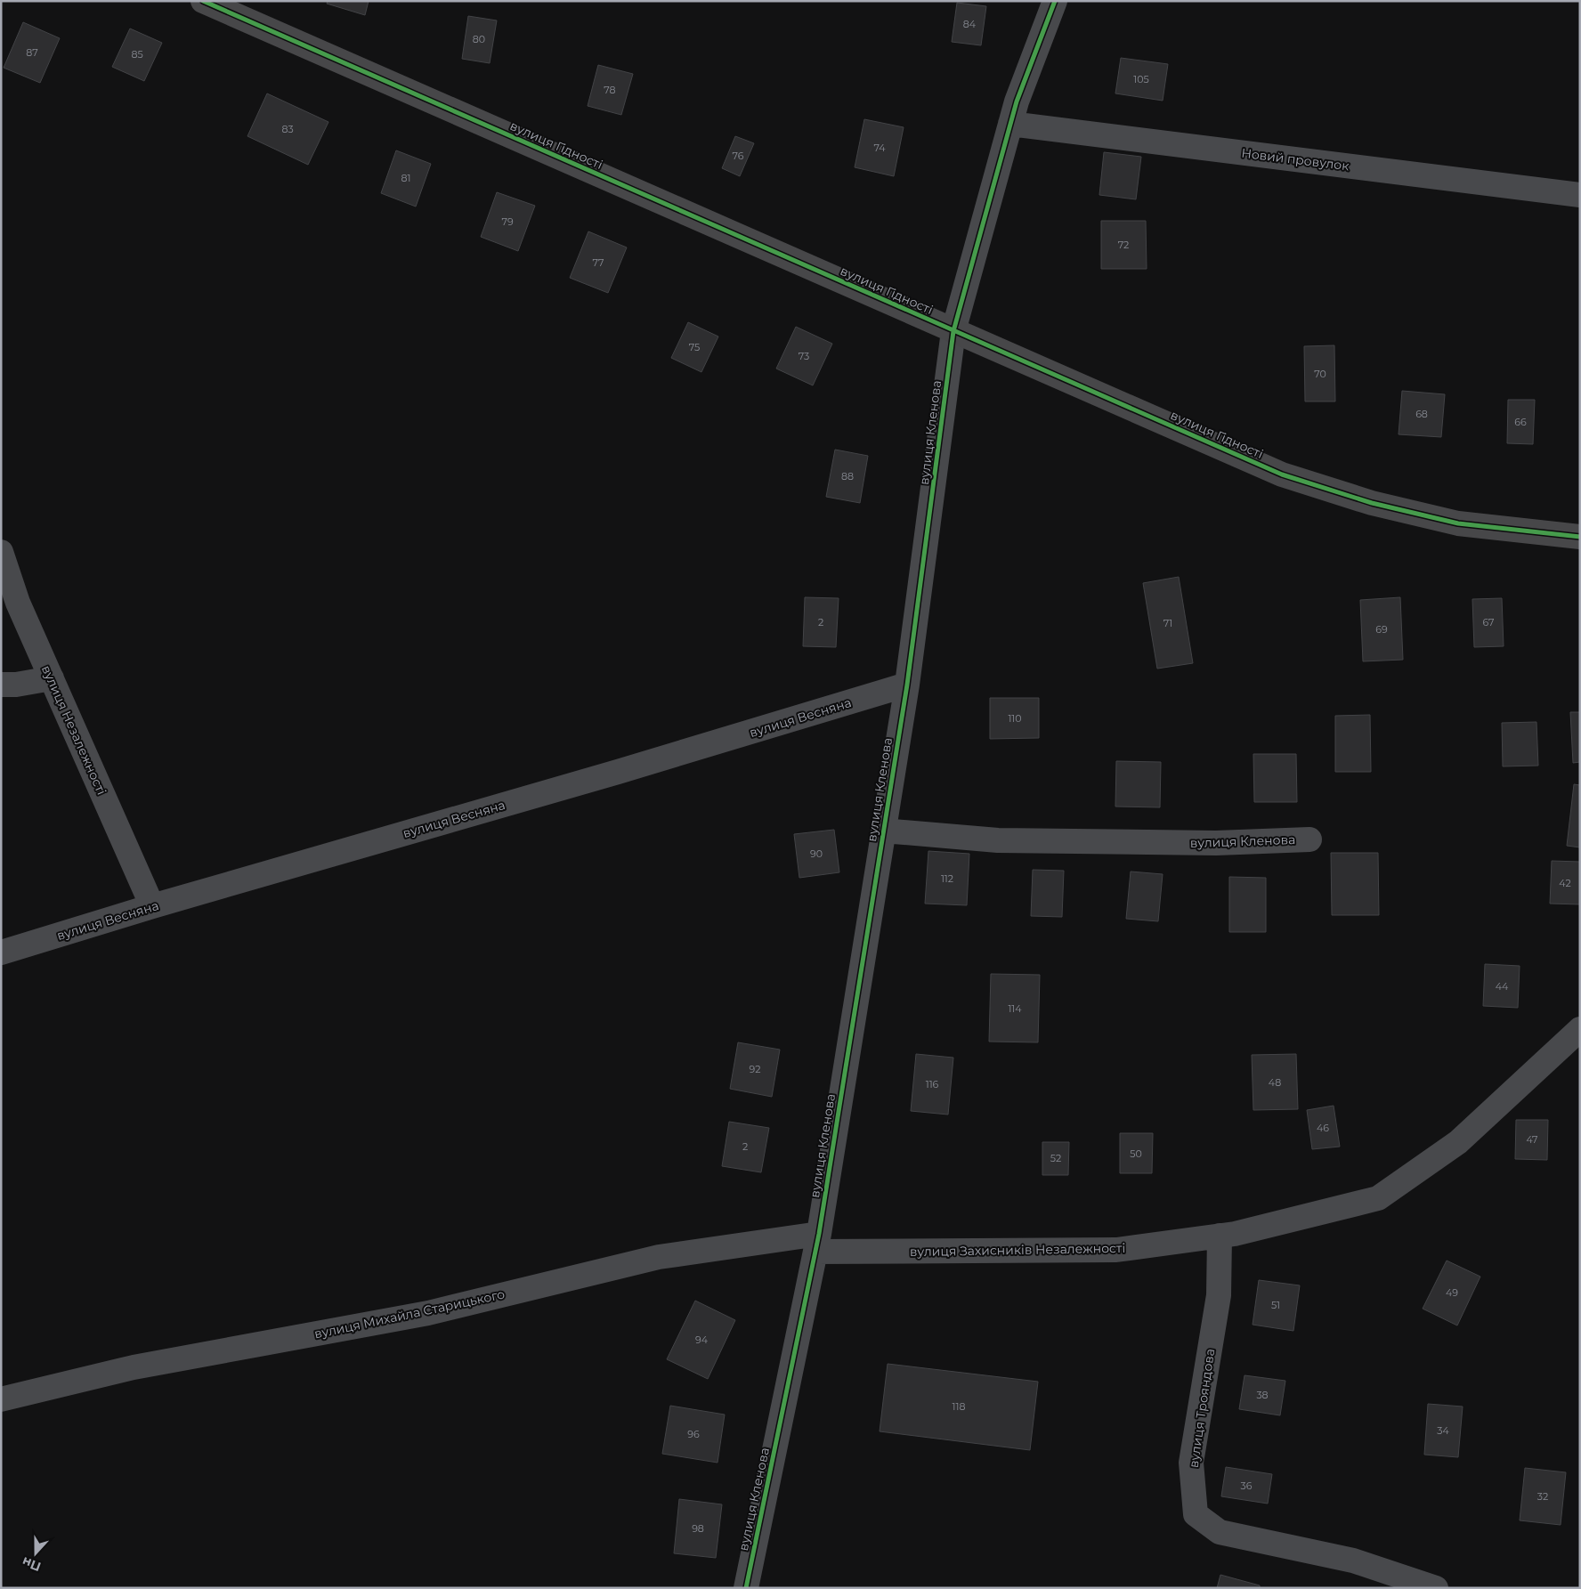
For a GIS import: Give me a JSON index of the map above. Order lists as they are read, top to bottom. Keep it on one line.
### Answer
{"streets":{"street":["вулиця Гідності","Новий провулок","вулиця Кленова","вулиця Весняна","вулиця Незалежності","вулиця Захисників Незалежності","вулиця Михайла Старицького","вулиця Трояндова"]},"crossings":[["вулиця Гідності","вулиця Кленова"],["Новий провулок","вулиця Кленова"],["вулиця Кленова","вулиця Весняна"],["вулиця Кленова","вулиця Захисників Незалежності"],["вулиця Кленова","вулиця Михайла Старицького"],["вулиця Весняна","вулиця Незалежності"],["вулиця Захисників Незалежності","вулиця Михайла Старицького"],["вулиця Захисників Незалежності","вулиця Трояндова"]],"house_numbers":["84","80","87","85","105","78","83","74","76","81","79","72","77","75","73","70","68","66","88","2","67","71","69","110","90","112","42","44","114","92","48","116","46","47","2","50","52","49","51","94","38","118","34","96","36","32","98"],"north":"bottom"}
